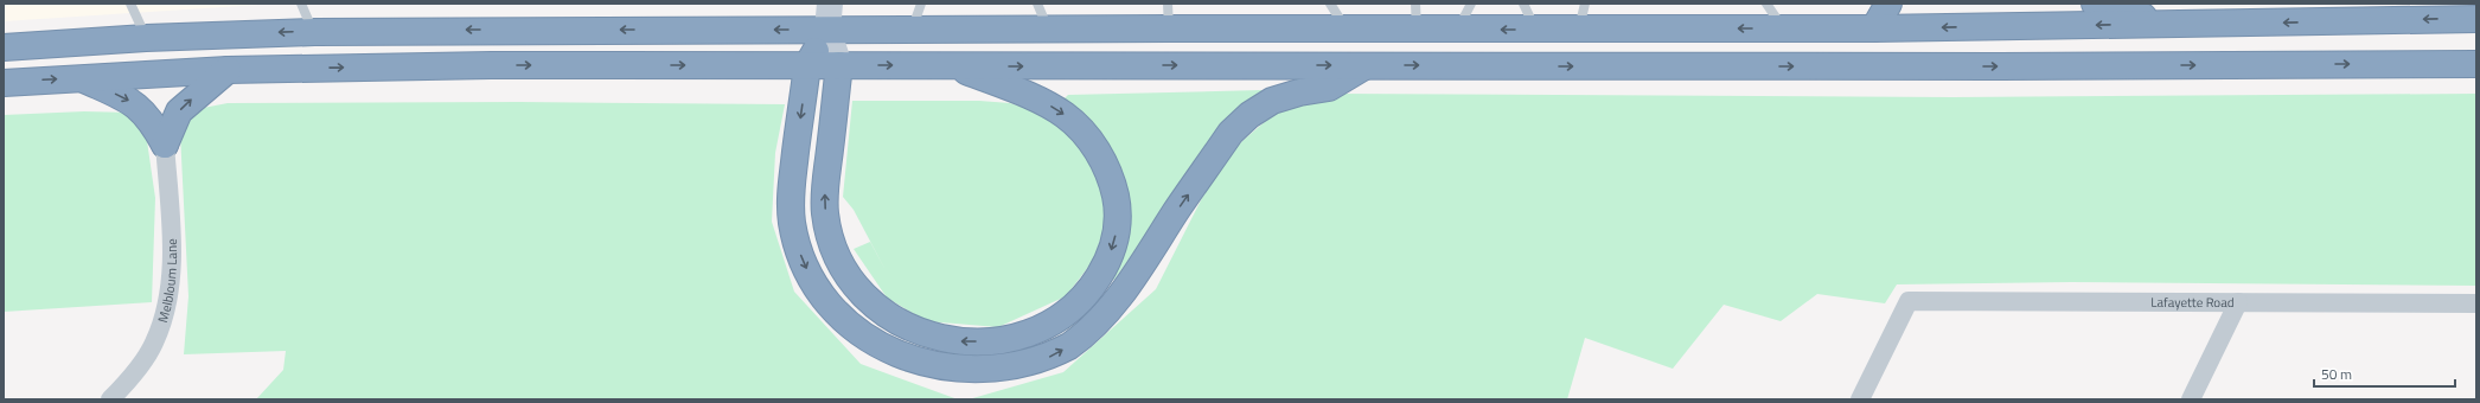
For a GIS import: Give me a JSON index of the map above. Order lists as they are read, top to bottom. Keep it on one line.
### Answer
{"streets":{"street":["Melbloum Lane","Lafayette Road"]},"scale_bar":"50 m"}
